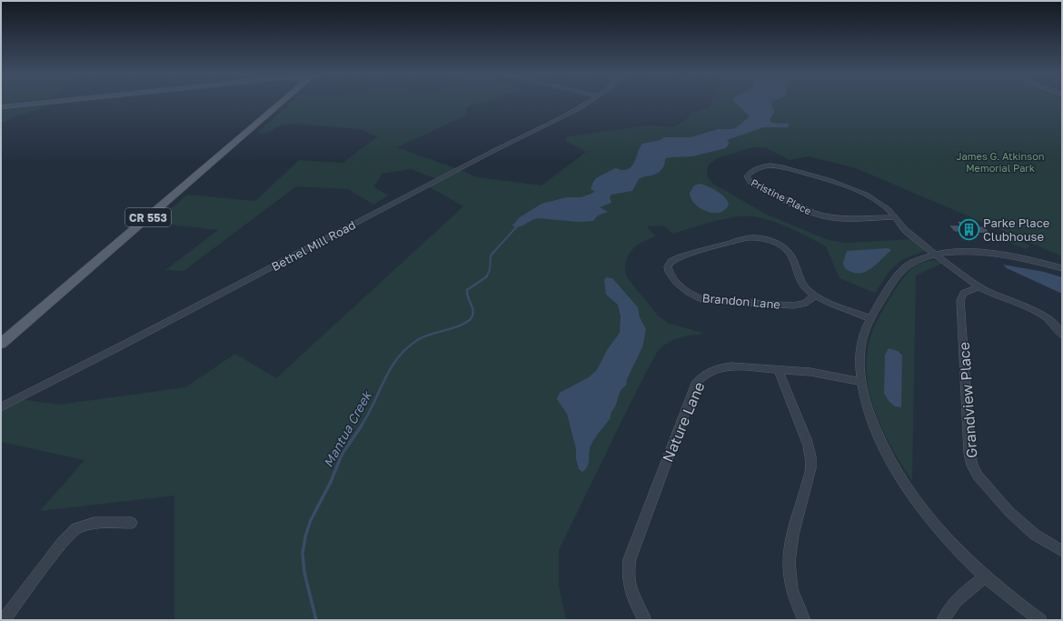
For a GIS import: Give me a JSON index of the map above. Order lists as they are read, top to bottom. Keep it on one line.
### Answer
{"streets":{"main road":["CR 553"],"street":["Pristine Place","Bethel Mill Road","Brandon Lane","Grandview Place","Nature Lane"]},"crossings":[["Pristine Place","Grandview Place"]],"water":["Mantua Creek"],"parks":["James G. Atkinson Memorial Park"],"places":{"building":["Parke Place Clubhouse"]}}
